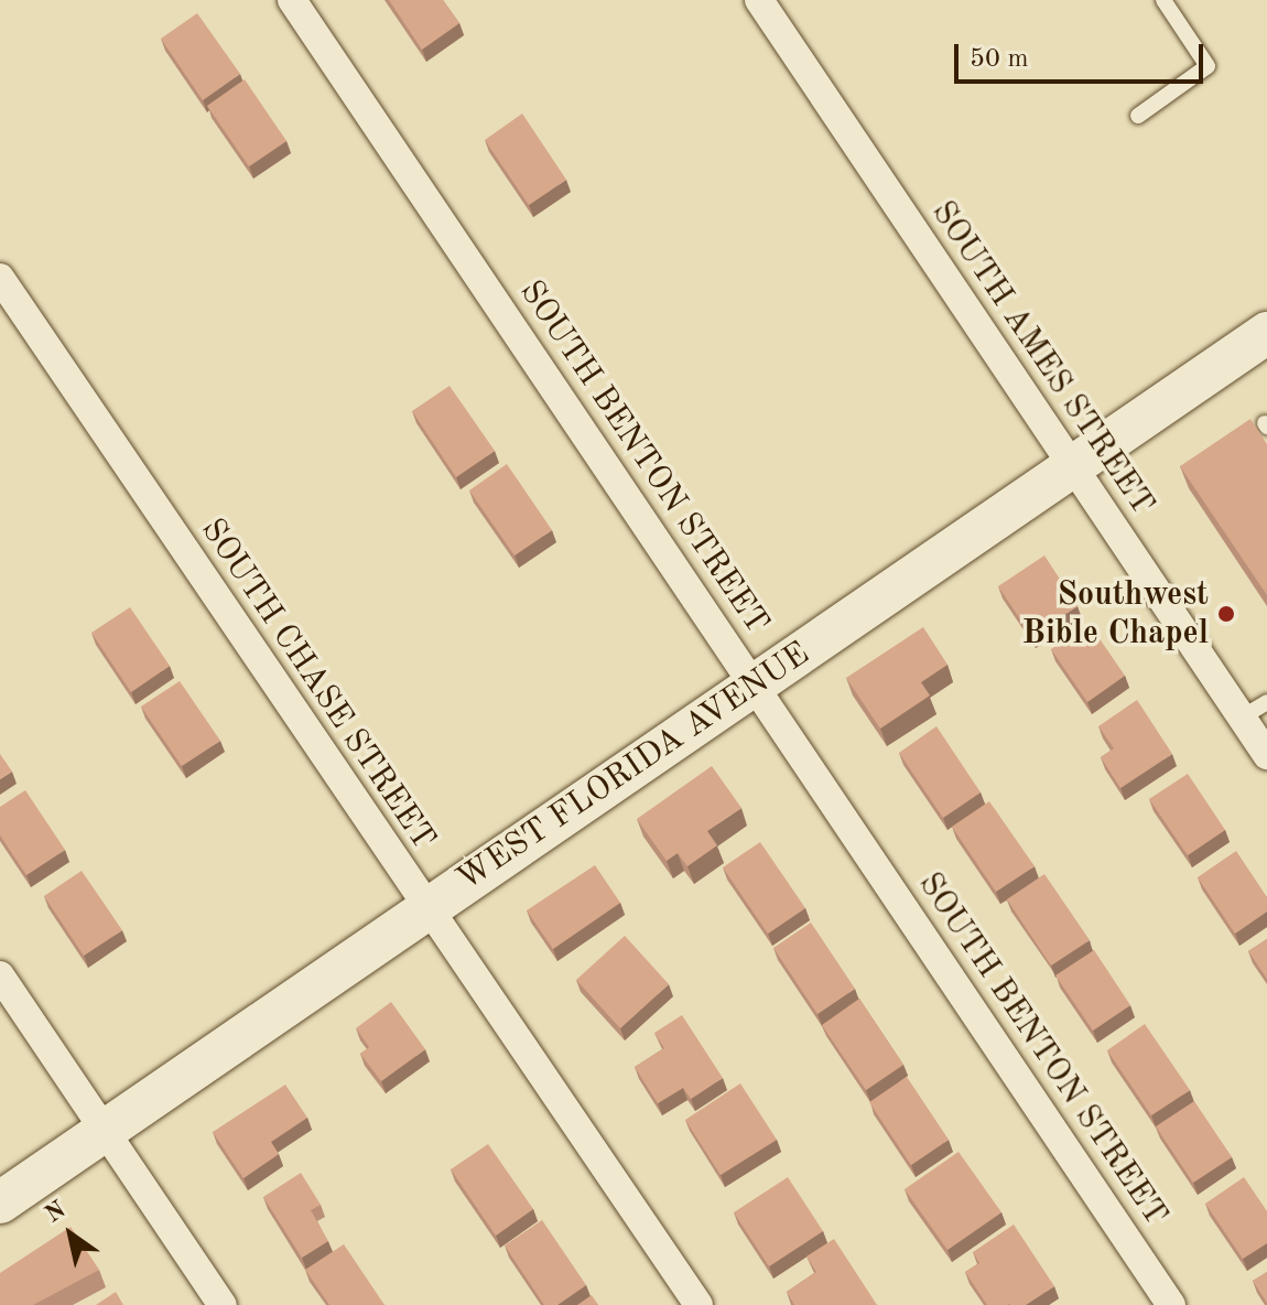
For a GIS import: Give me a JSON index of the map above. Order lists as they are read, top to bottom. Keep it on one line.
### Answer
{"streets":{"street":["SOUTH AMES STREET","SOUTH BENTON STREET","SOUTH CHASE STREET","WEST FLORIDA AVENUE"]},"crossings":[["SOUTH AMES STREET","WEST FLORIDA AVENUE"],["SOUTH BENTON STREET","WEST FLORIDA AVENUE"],["SOUTH CHASE STREET","WEST FLORIDA AVENUE"]],"places":["Southwest Bible Chapel"],"scale_bar":"50 m","north":"top left"}
